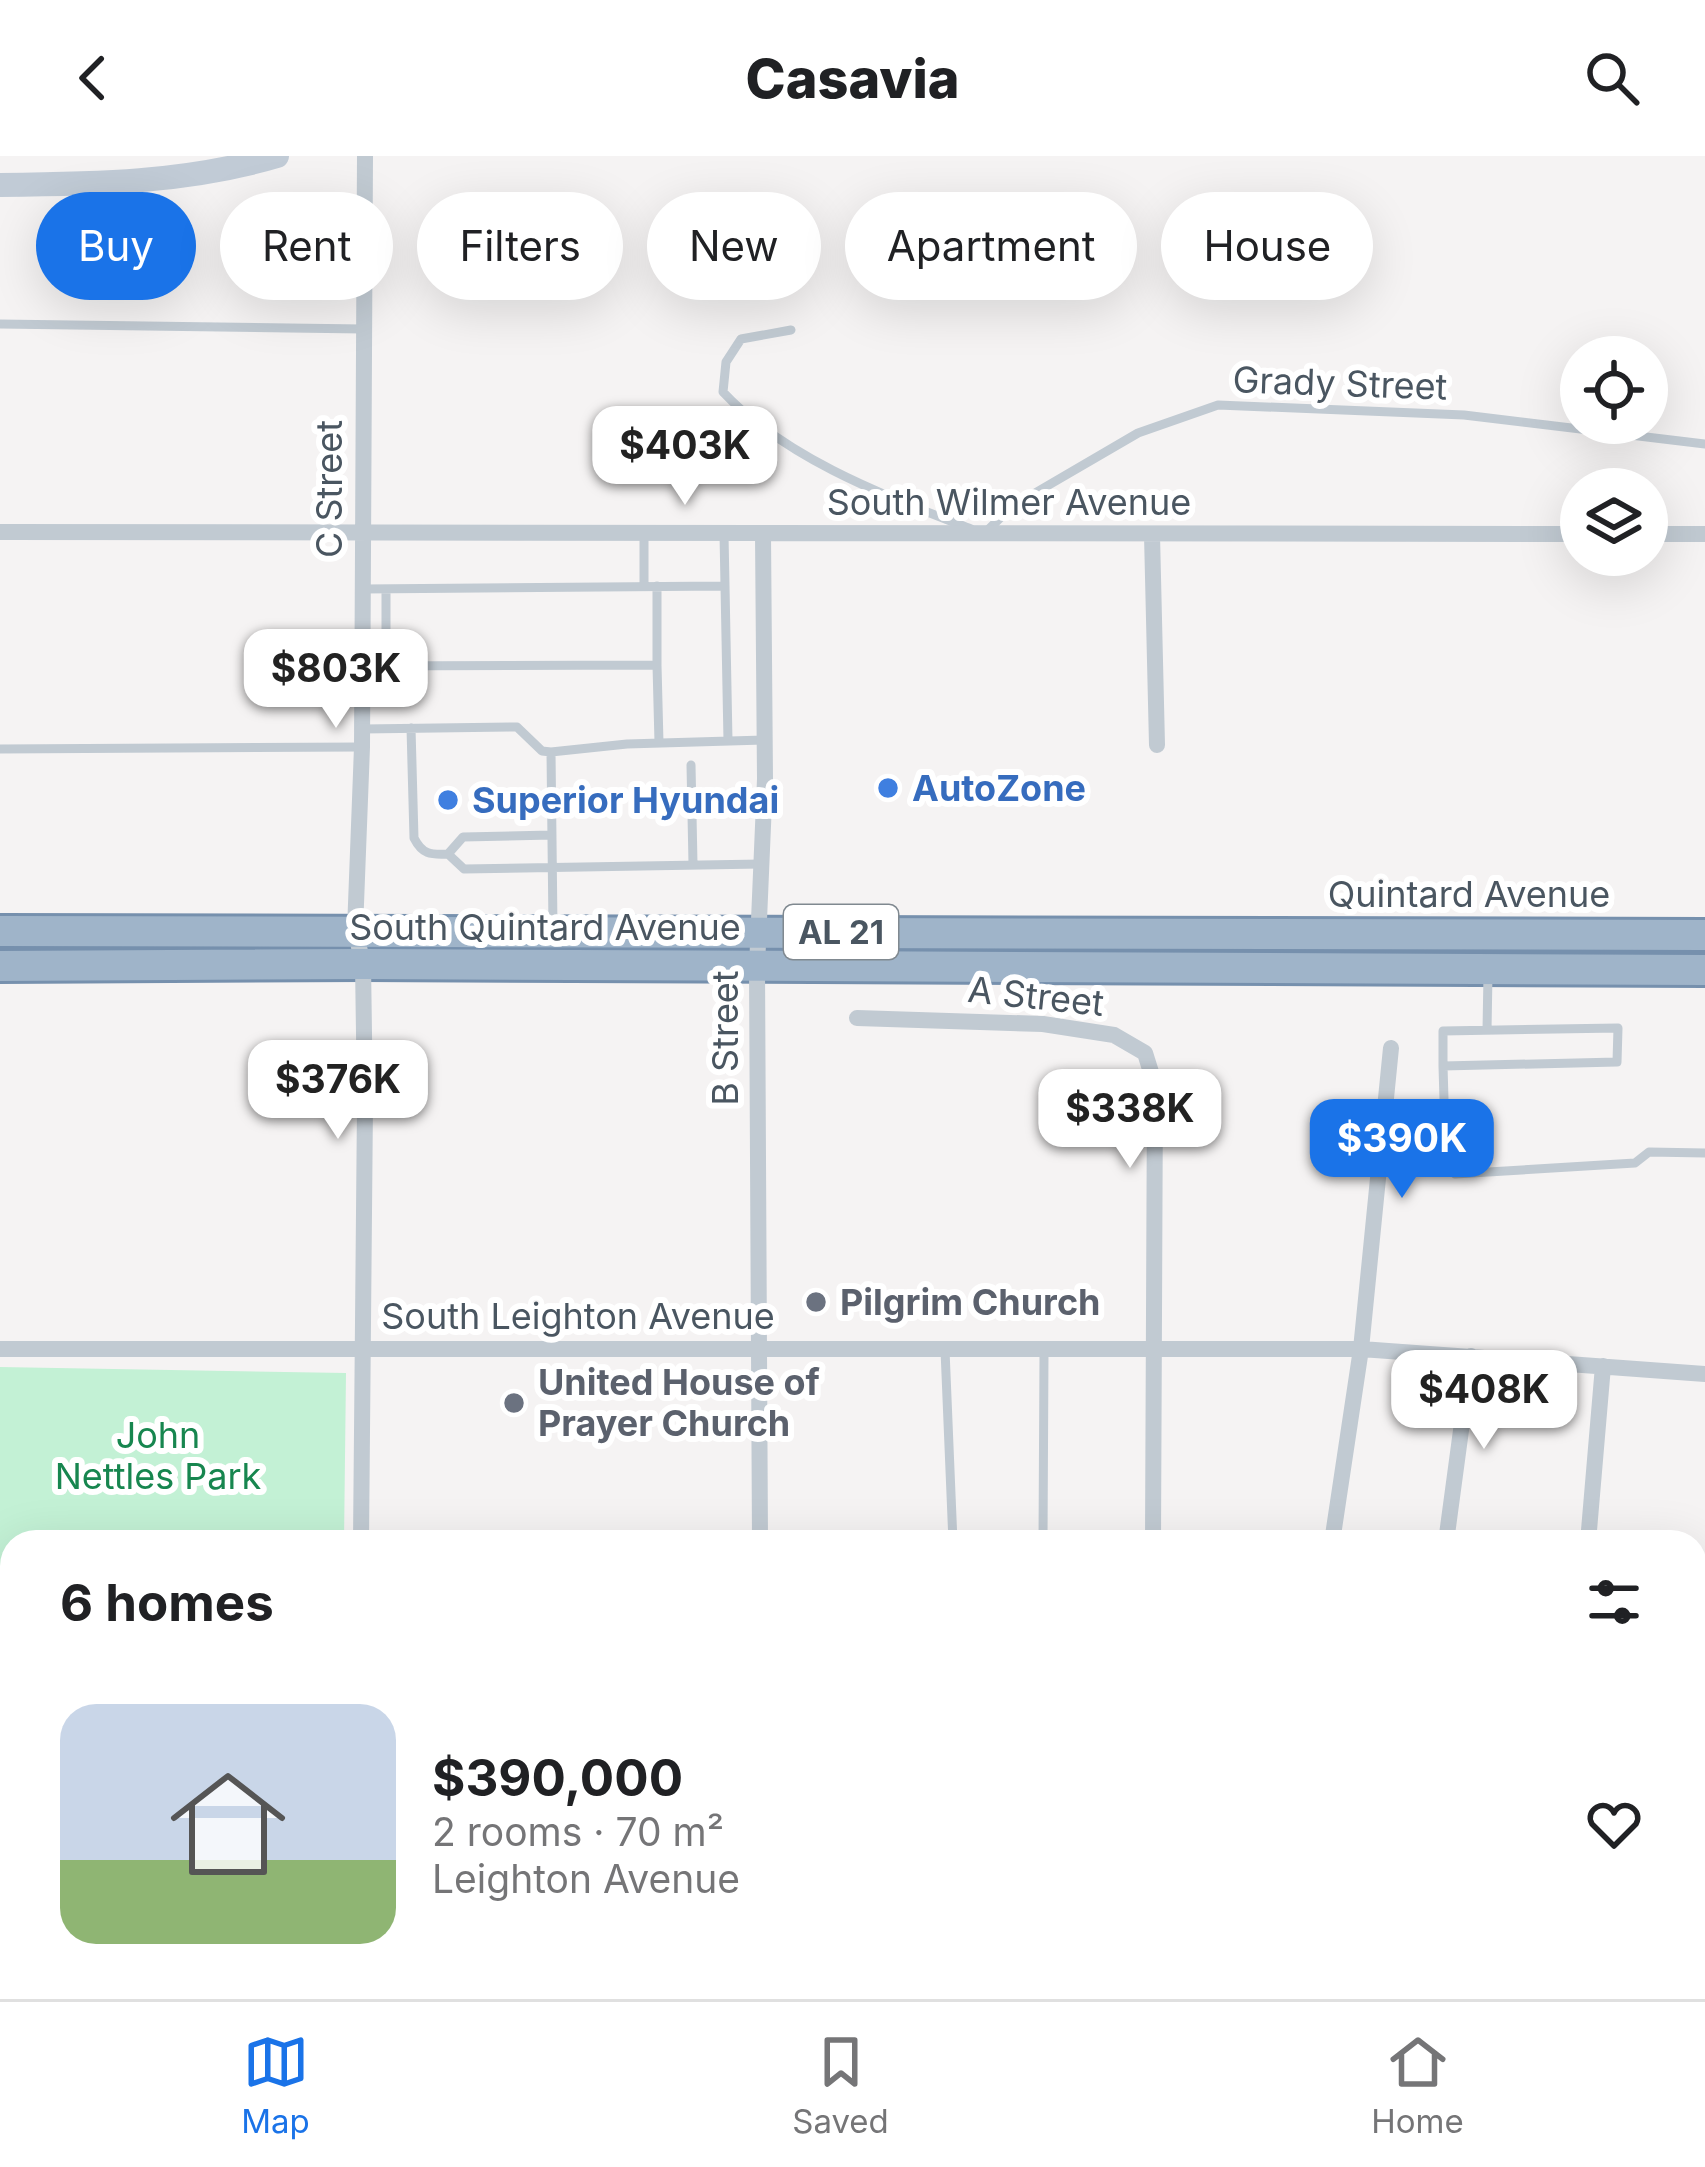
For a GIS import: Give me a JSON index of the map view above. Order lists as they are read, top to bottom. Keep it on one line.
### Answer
{"streets":{"highway":["Quintard Avenue","South Quintard Avenue","AL 21"],"street":["C Street","South Wilmer Avenue","A Street","B Street","South Leighton Avenue"],"lane":["Grady Street"]},"crossings":[["Grady Street","South Wilmer Avenue"],["C Street","South Wilmer Avenue"],["C Street","South Quintard Avenue"],["C Street","South Leighton Avenue"],["South Wilmer Avenue","B Street"],["Quintard Avenue","South Quintard Avenue"],["South Quintard Avenue","B Street"],["A Street","South Leighton Avenue"],["B Street","South Leighton Avenue"]],"parks":["John Nettles Park"],"places":["AutoZone","Superior Hyundai","Pilgrim Church","United House of Prayer Church"],"page":{"header":"Casavia","chip":["Buy","Rent","Filters","New","Apartment","House"],"price":["$403K","$803K","$376K","$338K","$390K","$408K"],"heading":"6 homes","list":[{"name":"$390,000","note":"2 rooms · 70 m² · Leighton Avenue"}],"tabs":["Map","Saved","Home"]}}
